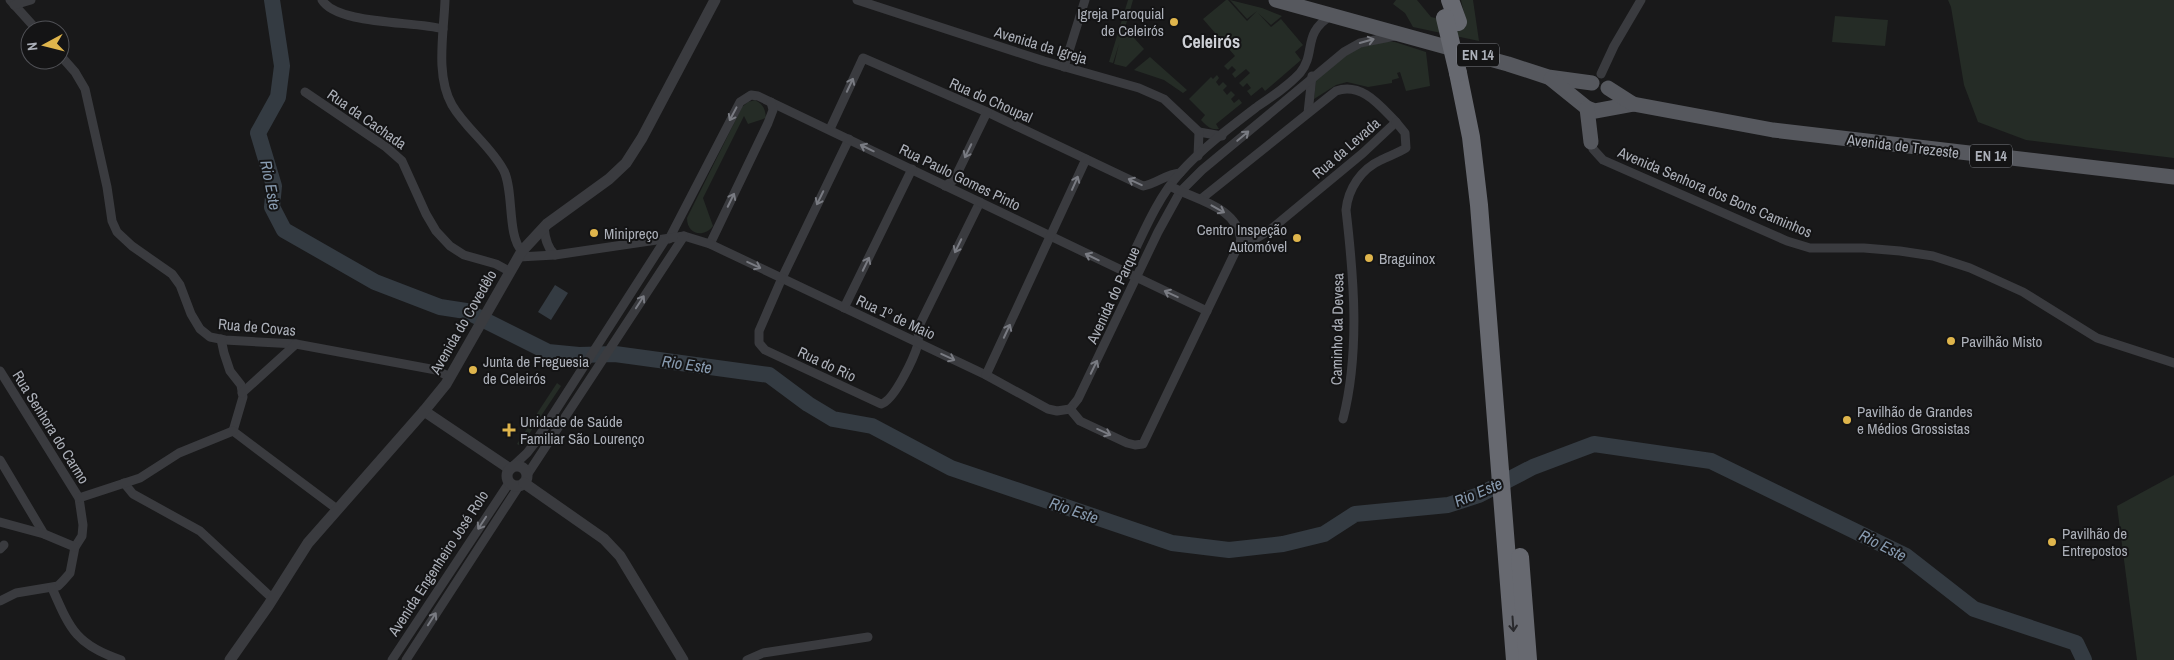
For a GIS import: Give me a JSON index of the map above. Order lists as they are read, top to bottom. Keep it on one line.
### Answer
{"streets":{"main road":["EN 14","Avenida de Trezeste"],"street":["Avenida da Igreja","Rua do Choupal","Rua da Cachada","Rua da Levada","Rua Paulo Gomes Pinto","Avenida Senhora dos Bons Caminhos","Avenida do Parque","Rua 1º de Maio","Avenida do Covedêlo","Rua de Covas","Caminho da Devesa","Rua do Rio","Rua Senhora do Carmo","Avenida Engenheiro José Rolo"]},"crossings":[["EN 14","Avenida de Trezeste"],["EN 14","Avenida do Parque"],["Rua do Choupal","Rua Paulo Gomes Pinto"],["Rua do Choupal","Avenida do Parque"],["Rua da Cachada","Avenida do Covedêlo"],["Rua da Levada","Caminho da Devesa"],["Rua Paulo Gomes Pinto","Avenida do Parque"],["Avenida do Parque","Rua 1º de Maio"],["Rua 1º de Maio","Rua do Rio"],["Avenida do Covedêlo","Rua de Covas"]],"one_way":["Rua Paulo Gomes Pinto","Rua 1º de Maio"],"districts":["Celeirós"],"water":["Rio Este"],"places":{"other":["Igreja Paroquial de Celeirós","Minipreço","Centro Inspeção Automóvel","Braguinox","Pavilhão Misto","Junta de Freguesia de Celeirós","Pavilhão de Grandes e Médios Grossistas","Pavilhão de Entrepostos"],"health":["Unidade de Saúde Familiar São Lourenço"]},"north":"left"}
